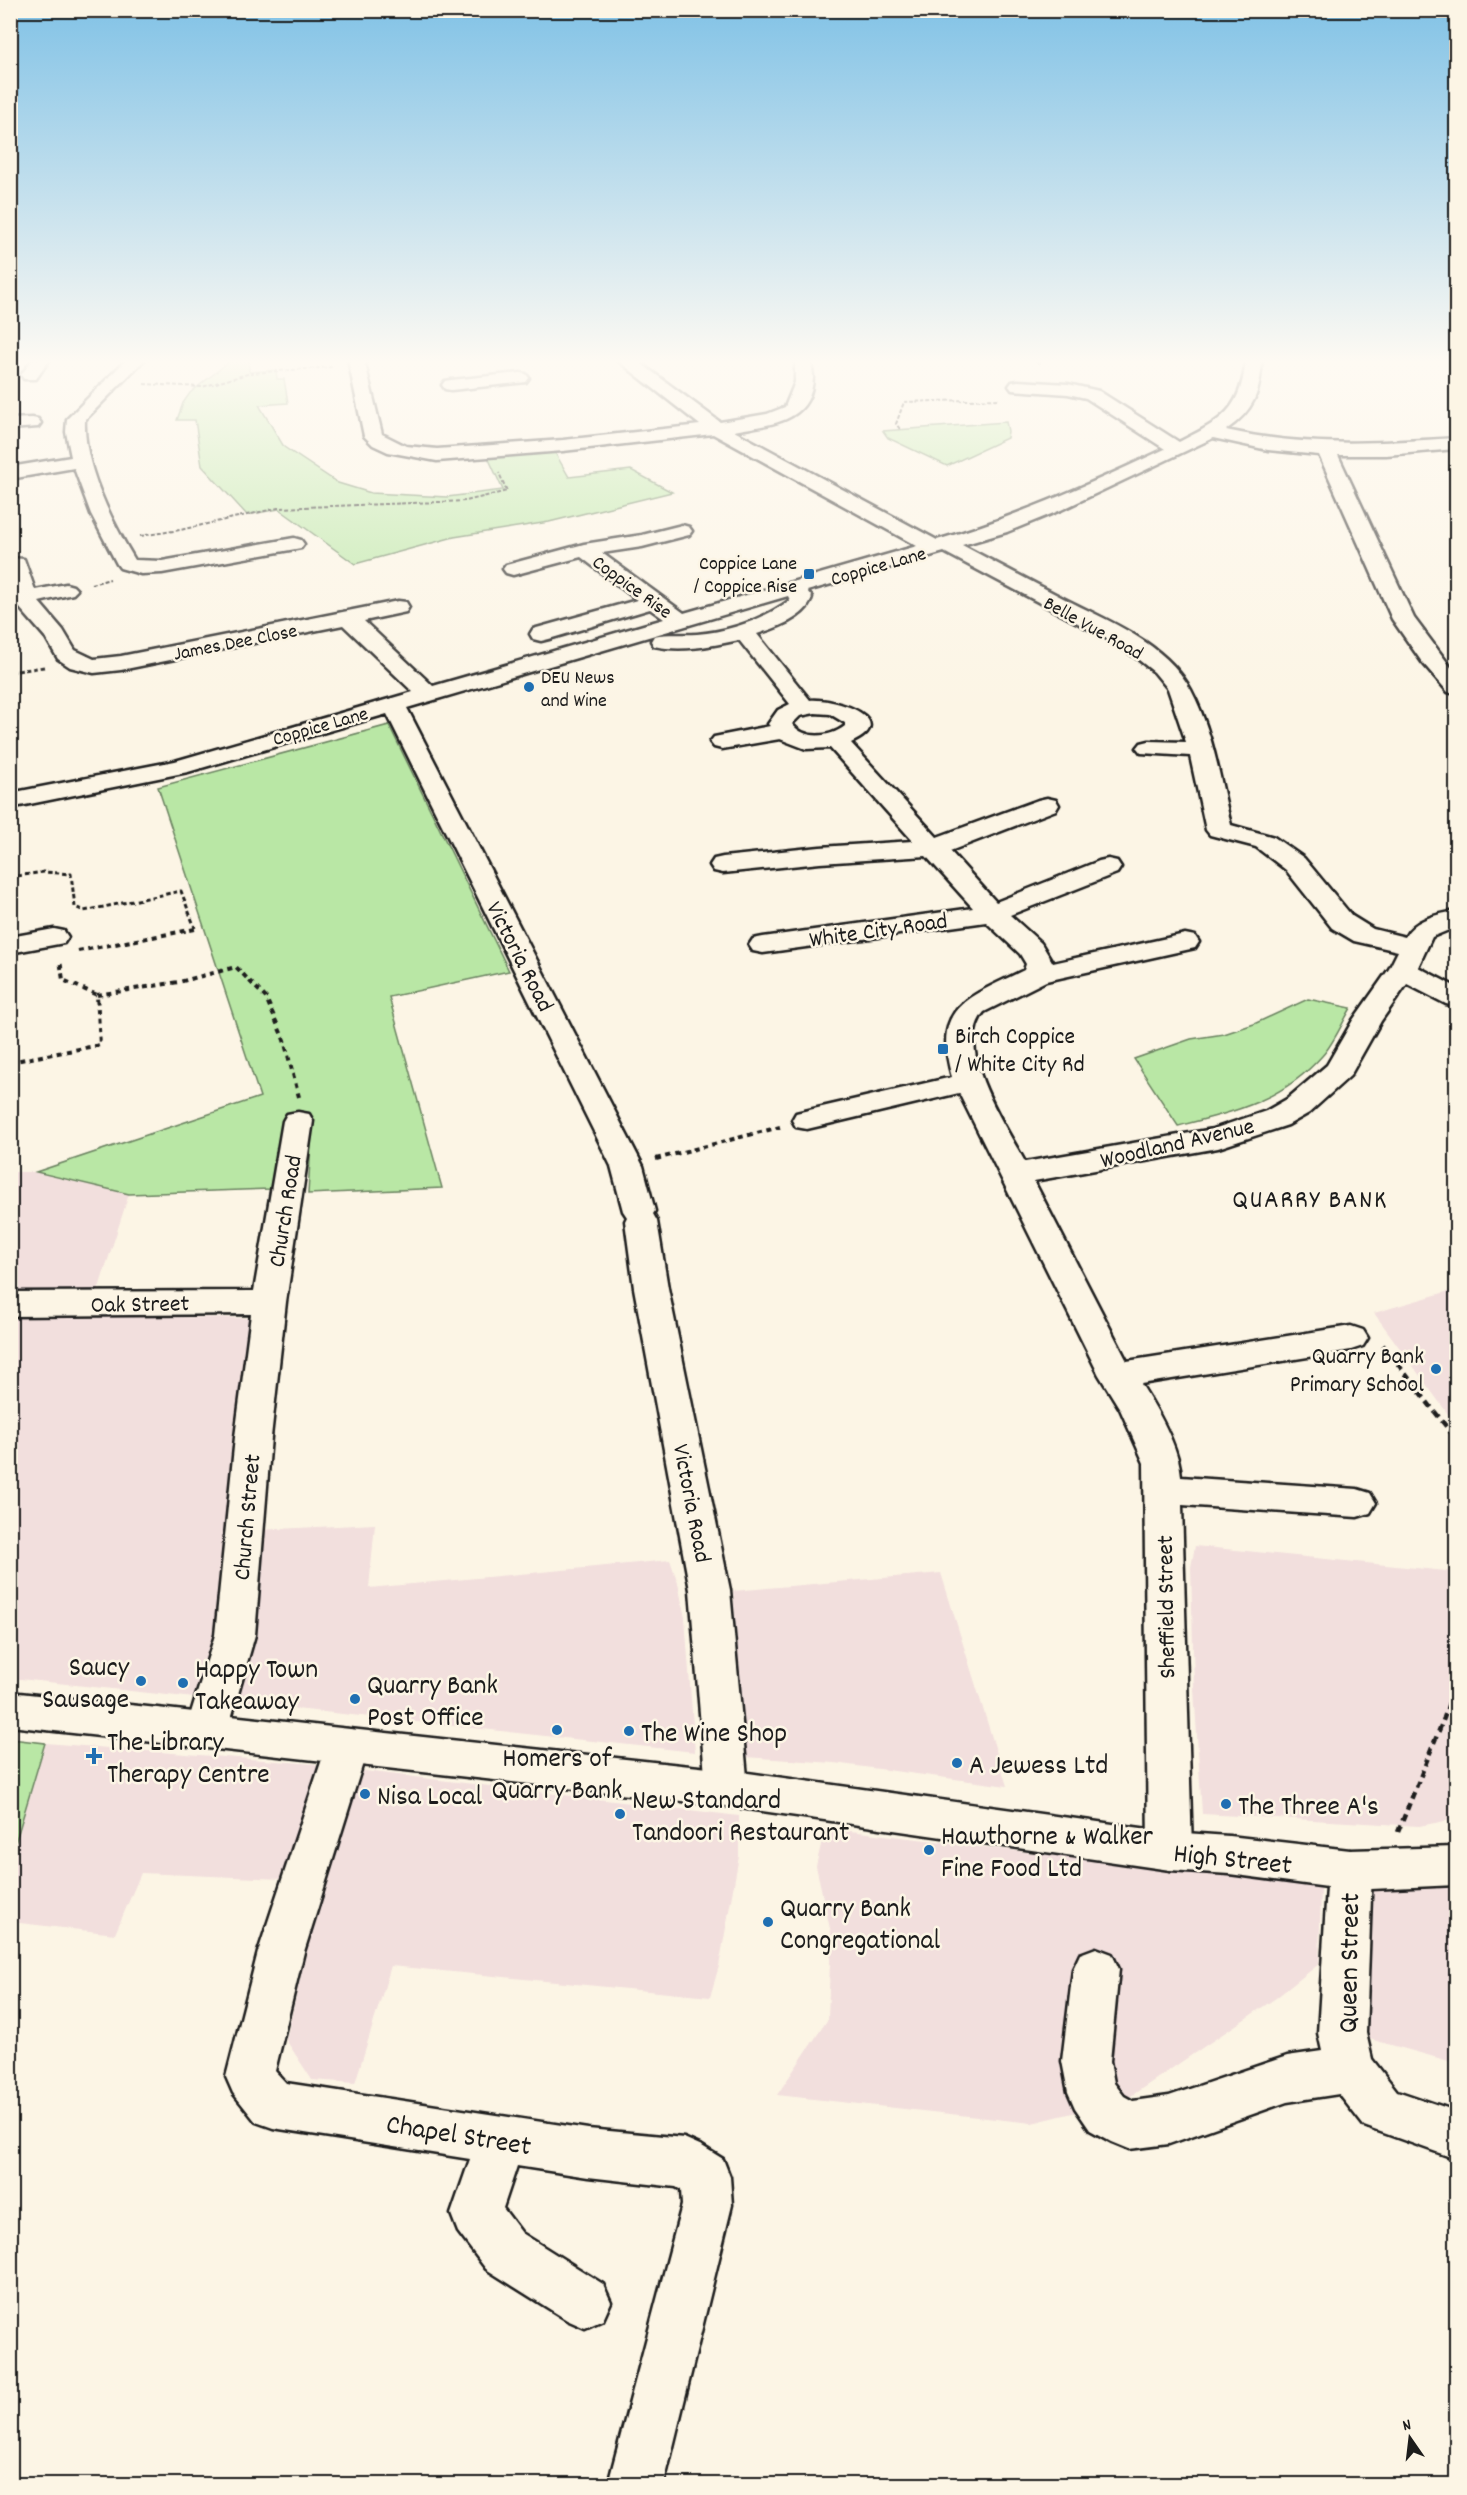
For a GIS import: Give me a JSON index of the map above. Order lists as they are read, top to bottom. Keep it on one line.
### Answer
{"streets":{"street":["Coppice Lane","Coppice Rise","Belle Vue Road","James Dee Close","White City Road","Victoria Road","Woodland Avenue","Church Road","Oak Street","Church Street","Sheffield Street","High Street","Queen Street","Chapel Street"]},"crossings":[["Coppice Lane","Coppice Rise"],["Coppice Lane","Belle Vue Road"],["Coppice Lane","Victoria Road"],["Belle Vue Road","Woodland Avenue"],["Victoria Road","High Street"],["Woodland Avenue","Sheffield Street"],["Church Road","Oak Street"],["Church Road","Church Street"],["Oak Street","Church Street"],["Church Street","High Street"],["Sheffield Street","High Street"],["High Street","Queen Street"],["High Street","Chapel Street"]],"districts":["QUARRY BANK"],"places":{"transit":["Coppice Lane / Coppice Rise","Birch Coppice / White City Rd"],"other":["DEU News and Wine","Quarry Bank Primary School","Saucy Sausage","Happy Town Takeaway","Quarry Bank Post Office","Homers of Quarry Bank","The Wine Shop","A Jewess Ltd","Nisa Local","The Three A's","New Standard Tandoori Restaurant","Hawthorne & Walker Fine Food Ltd","Quarry Bank Congregational"],"health":["The Library Therapy Centre"]},"north":"top"}
